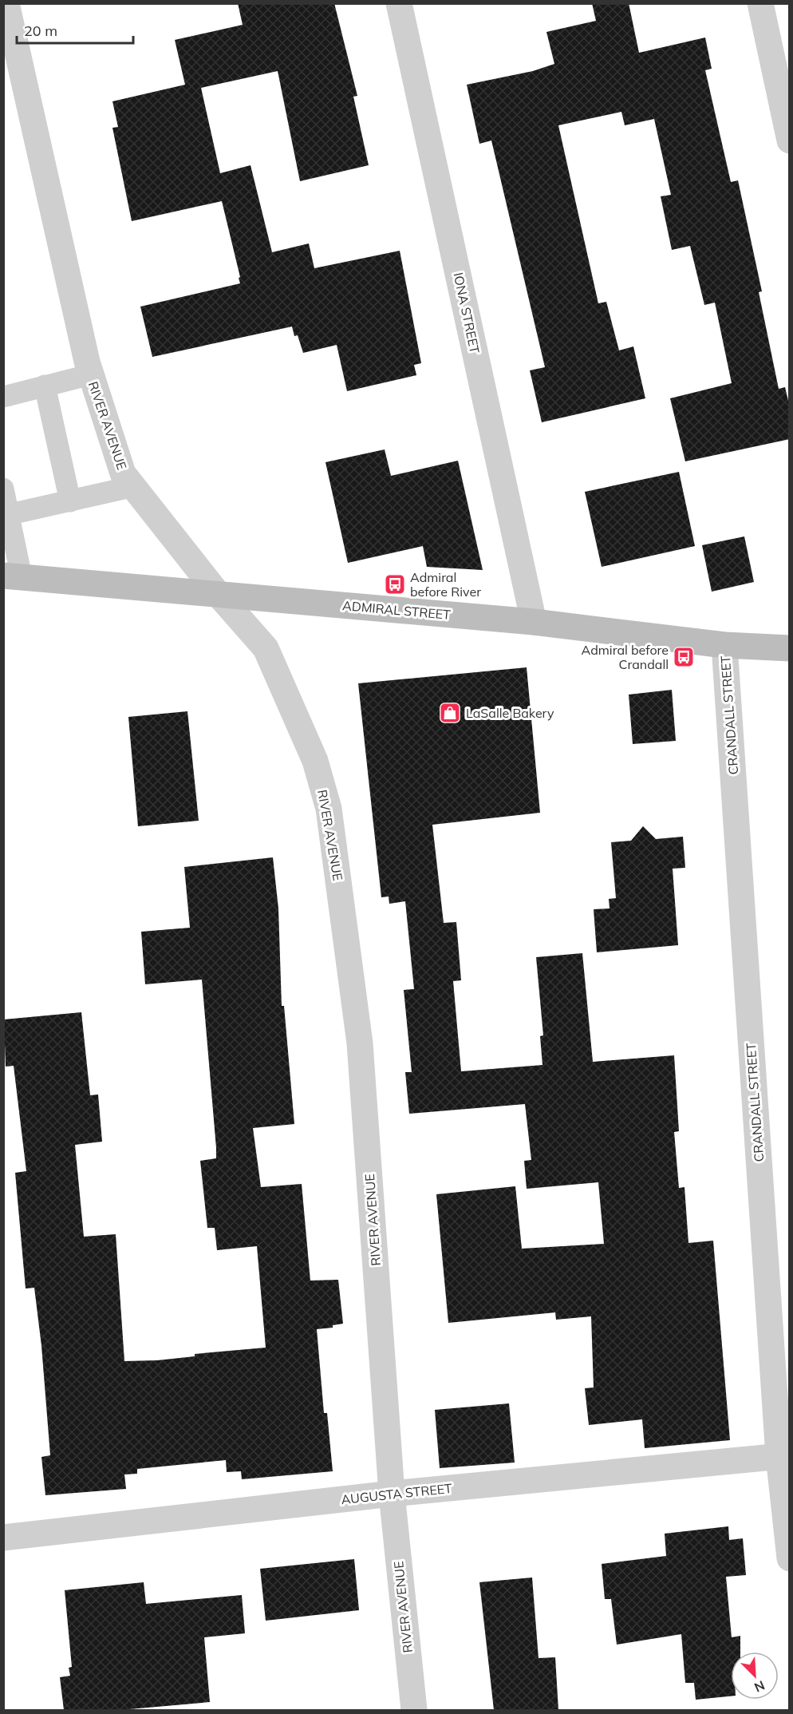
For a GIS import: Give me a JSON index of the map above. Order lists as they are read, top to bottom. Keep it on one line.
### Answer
{"streets":{"main road":["ADMIRAL STREET"],"street":["IONA STREET","RIVER AVENUE","CRANDALL STREET","AUGUSTA STREET"]},"crossings":[["IONA STREET","ADMIRAL STREET"],["RIVER AVENUE","ADMIRAL STREET"],["RIVER AVENUE","AUGUSTA STREET"],["ADMIRAL STREET","CRANDALL STREET"],["CRANDALL STREET","AUGUSTA STREET"]],"places":{"bus stop":["Admiral before River","Admiral before Crandall"],"shop":["LaSalle Bakery"]},"scale_bar":"20 m","north":"bottom right"}
